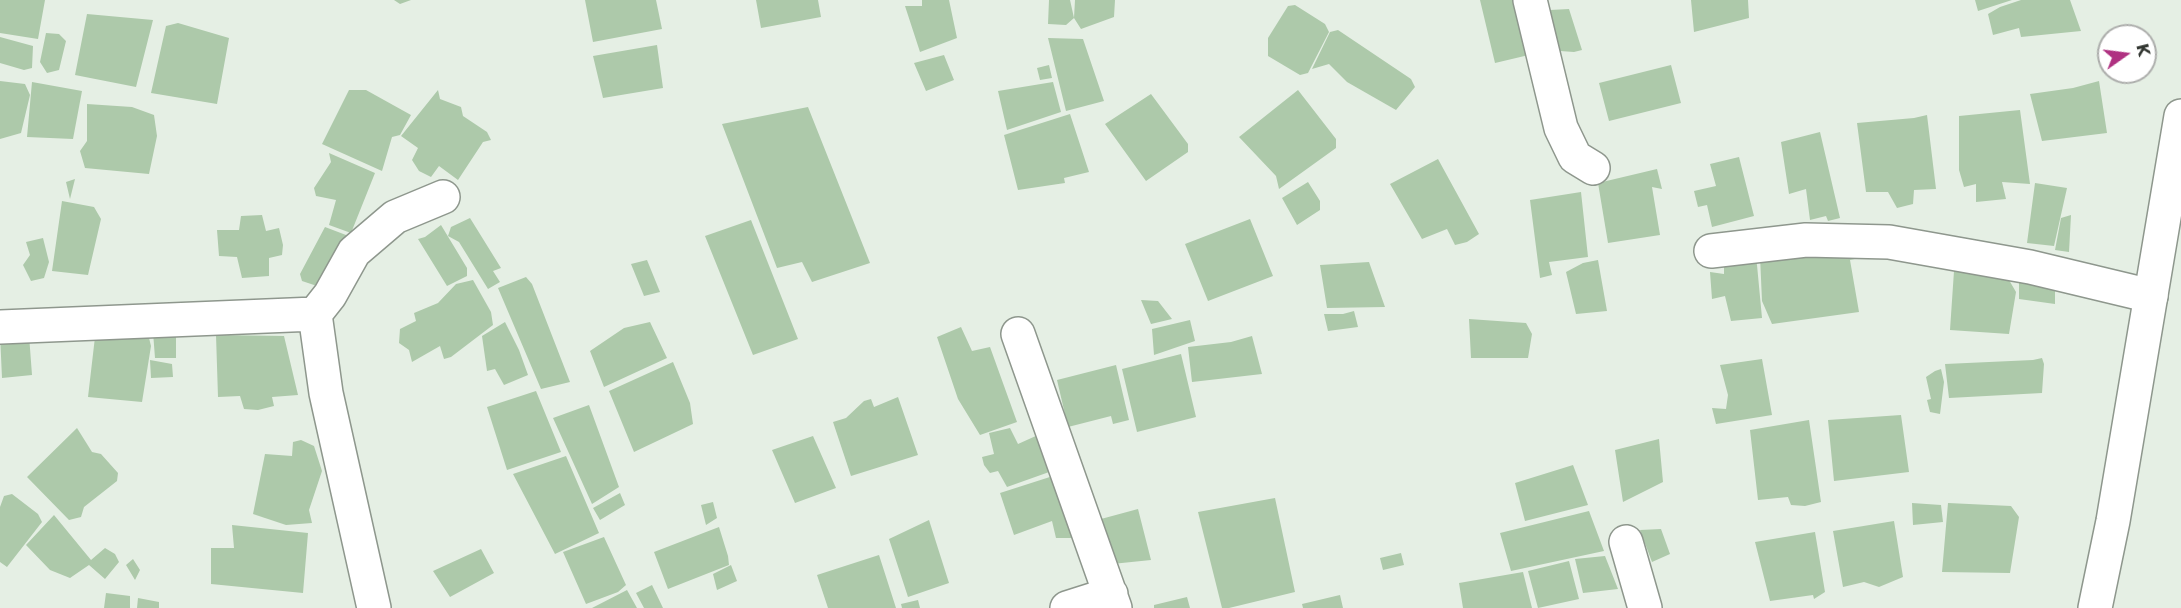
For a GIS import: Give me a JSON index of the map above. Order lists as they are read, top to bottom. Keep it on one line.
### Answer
{"north":"right"}
